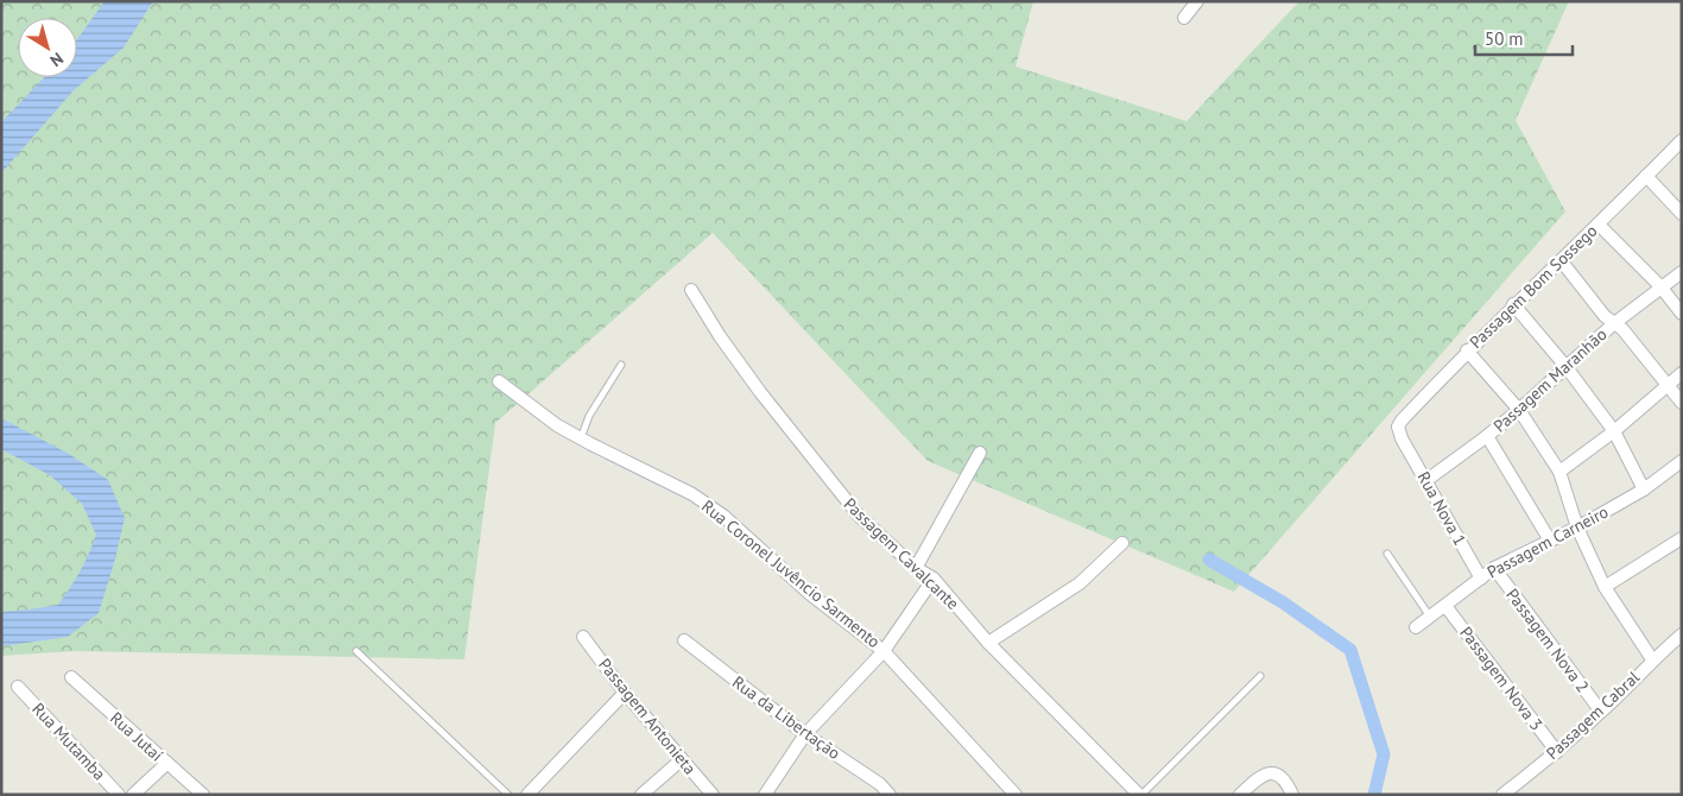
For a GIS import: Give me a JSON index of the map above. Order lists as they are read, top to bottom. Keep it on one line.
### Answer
{"streets":{"street":["Passagem Bom Sossego","Passagem Maranhão","Rua Nova 1","Passagem Carneiro","Passagem Cavalcante","Rua Coronel Juvêncio Sarmento","Passagem Nova 2","Passagem Nova 3","Passagem Cabral","Passagem Antonieta","Rua da Libertação","Rua Jutaí","Rua Mutamba"]},"crossings":[["Passagem Bom Sossego","Rua Nova 1"],["Passagem Maranhão","Passagem Carneiro"],["Rua Nova 1","Passagem Carneiro"],["Passagem Carneiro","Passagem Nova 2"],["Passagem Carneiro","Passagem Nova 3"],["Passagem Nova 2","Passagem Cabral"],["Passagem Nova 3","Passagem Cabral"]],"scale_bar":"50 m","north":"bottom right"}
